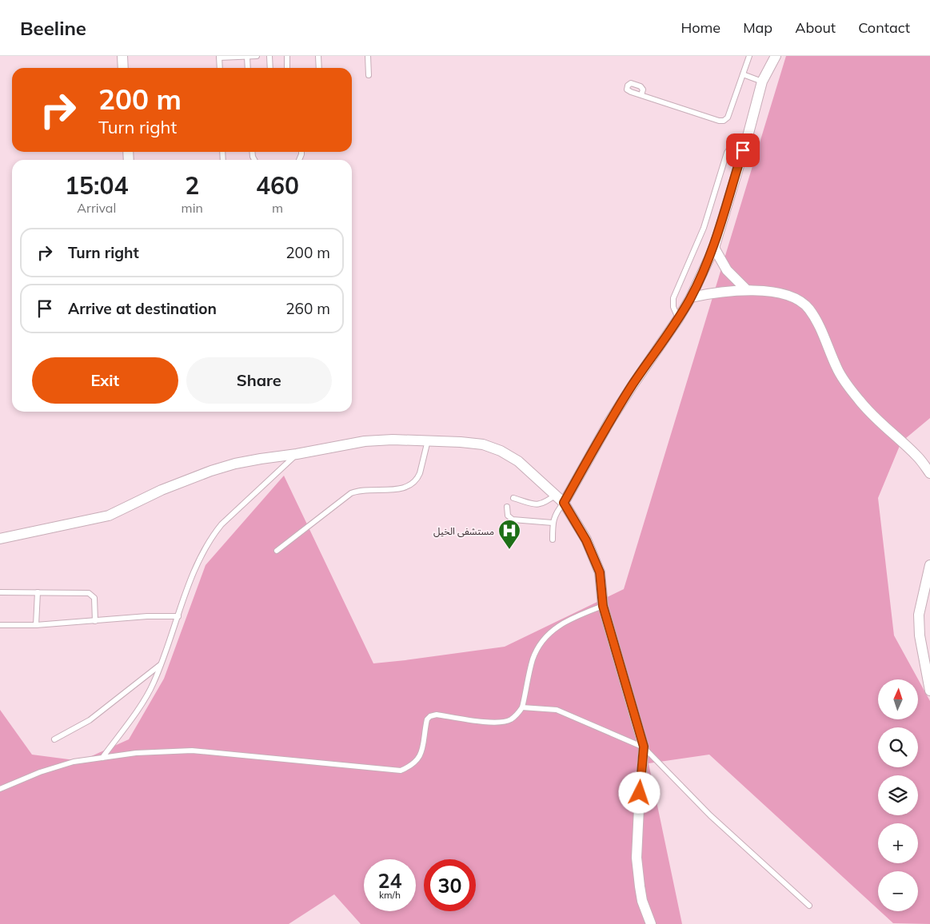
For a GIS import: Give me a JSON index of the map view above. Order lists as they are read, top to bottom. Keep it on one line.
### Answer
{"places":{"hospital":["مستشفى الخيل"]},"north":"top","page":{"header":"Beeline","nav":["Home","Map","About","Contact"],"turn":["200 m","Turn right"],"eta":["15:04","Arrival","2","min","460","m"],"list":[{"name":"Turn right","value":"200 m"},{"name":"Arrive at destination","value":"260 m"}],"buttons":["Exit","Share"],"map_buttons":["+","−"],"speed":"24 km/h","limit":"30"}}
